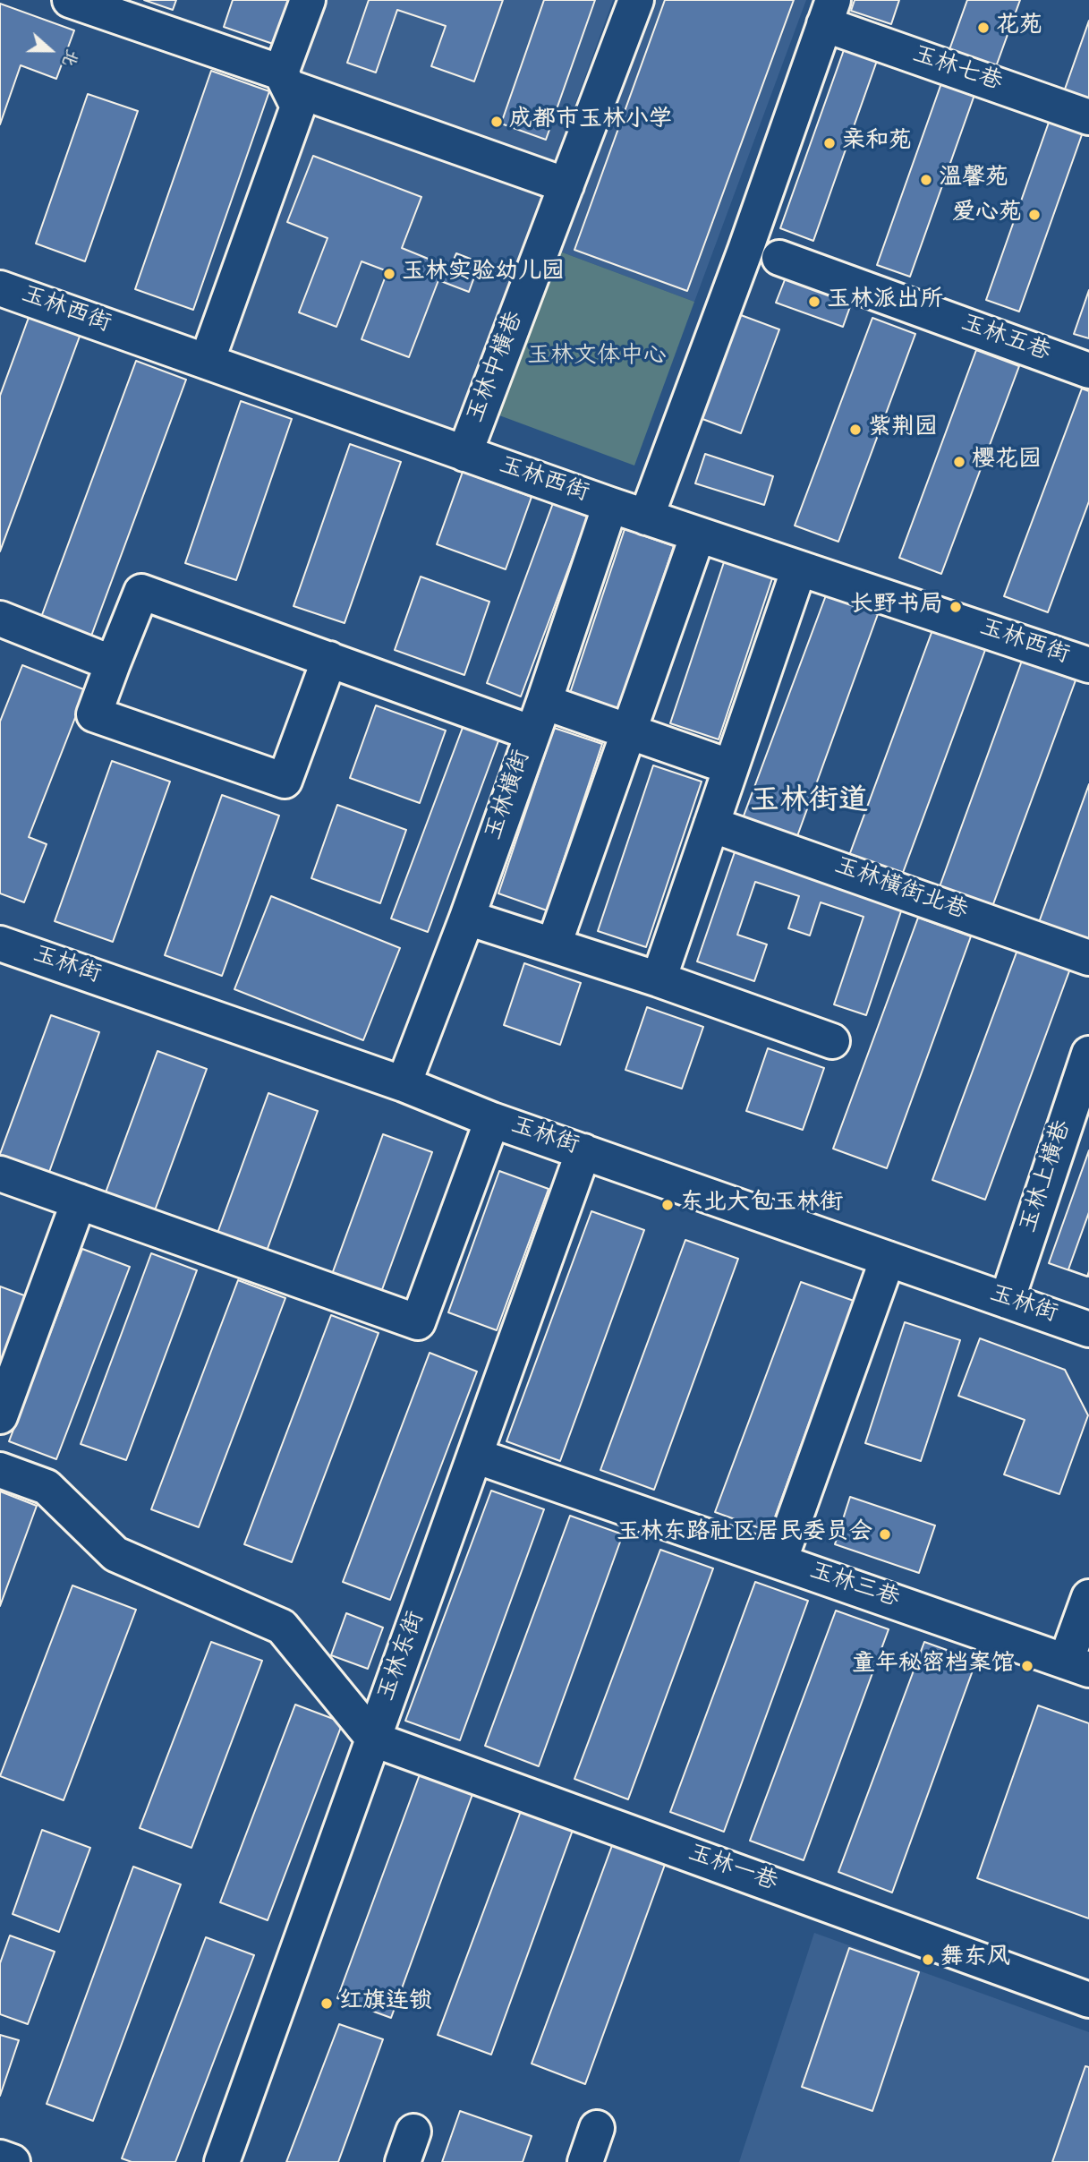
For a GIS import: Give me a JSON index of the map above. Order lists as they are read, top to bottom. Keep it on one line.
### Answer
{"streets":{"street":["玉林七巷","玉林西街","玉林五巷","玉林中横巷","玉林横街","玉林横街北巷","玉林街","玉林上横巷","玉林三巷","玉林东街","玉林一巷"]},"crossings":[["玉林西街","玉林中横巷"],["玉林西街","玉林横街"],["玉林横街","玉林街"],["玉林街","玉林上横巷"],["玉林街","玉林东街"],["玉林三巷","玉林东街"],["玉林东街","玉林一巷"]],"districts":["玉林街道"],"parks":["玉林文体中心"],"places":["花苑","成都市玉林小学","亲和苑","温馨苑","爱心苑","玉林实验幼儿园","玉林派出所","紫荆园","樱花园","长野书局","东北大包玉林街","玉林东路社区居民委员会","童年秘密档案馆","舞东风","红旗连锁"],"north":"right"}
